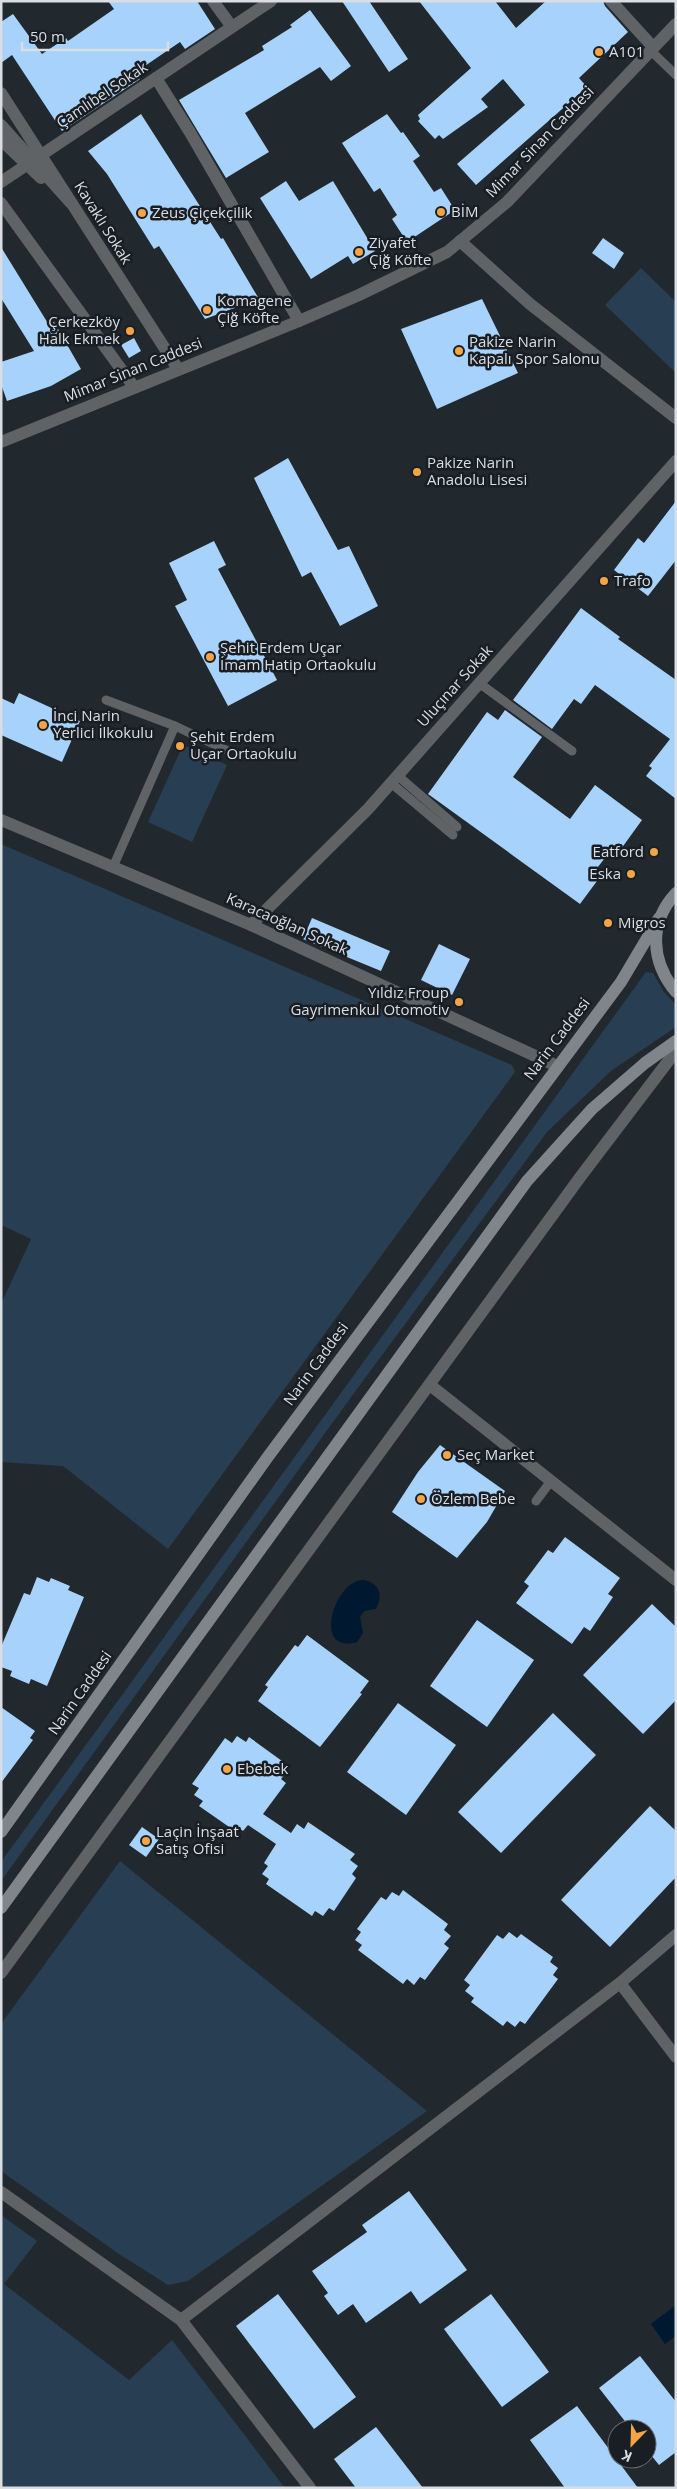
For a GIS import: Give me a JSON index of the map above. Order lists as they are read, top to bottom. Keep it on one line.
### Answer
{"streets":{"main road":["Narin Caddesi"],"street":["Çamlıbel Sokak","Mimar Sinan Caddesi","Kavaklı Sokak","Uluçınar Sokak","Karacaoğlan Sokak"]},"crossings":[["Çamlıbel Sokak","Kavaklı Sokak"],["Mimar Sinan Caddesi","Kavaklı Sokak"],["Uluçınar Sokak","Karacaoğlan Sokak"],["Karacaoğlan Sokak","Narin Caddesi"]],"places":["A101","BİM","Zeus Çiçekçilik","Ziyafet Çiğ Köfte","Komagene Çiğ Köfte","Çerkezköy Halk Ekmek","Pakize Narin Kapalı Spor Salonu","Pakize Narin Anadolu Lisesi","Trafo","Şehit Erdem Uçar İmam Hatip Ortaokulu","İnci Narin Yerlici İlkokulu","Şehit Erdem Uçar Ortaokulu","Eatford","Eska","Migros","Yıldız Froup Gayrimenkul Otomotiv","Seç Market","Özlem Bebe","Ebebek","Laçin İnşaat Satış Ofisi"],"scale_bar":"50 m","north":"bottom left"}
